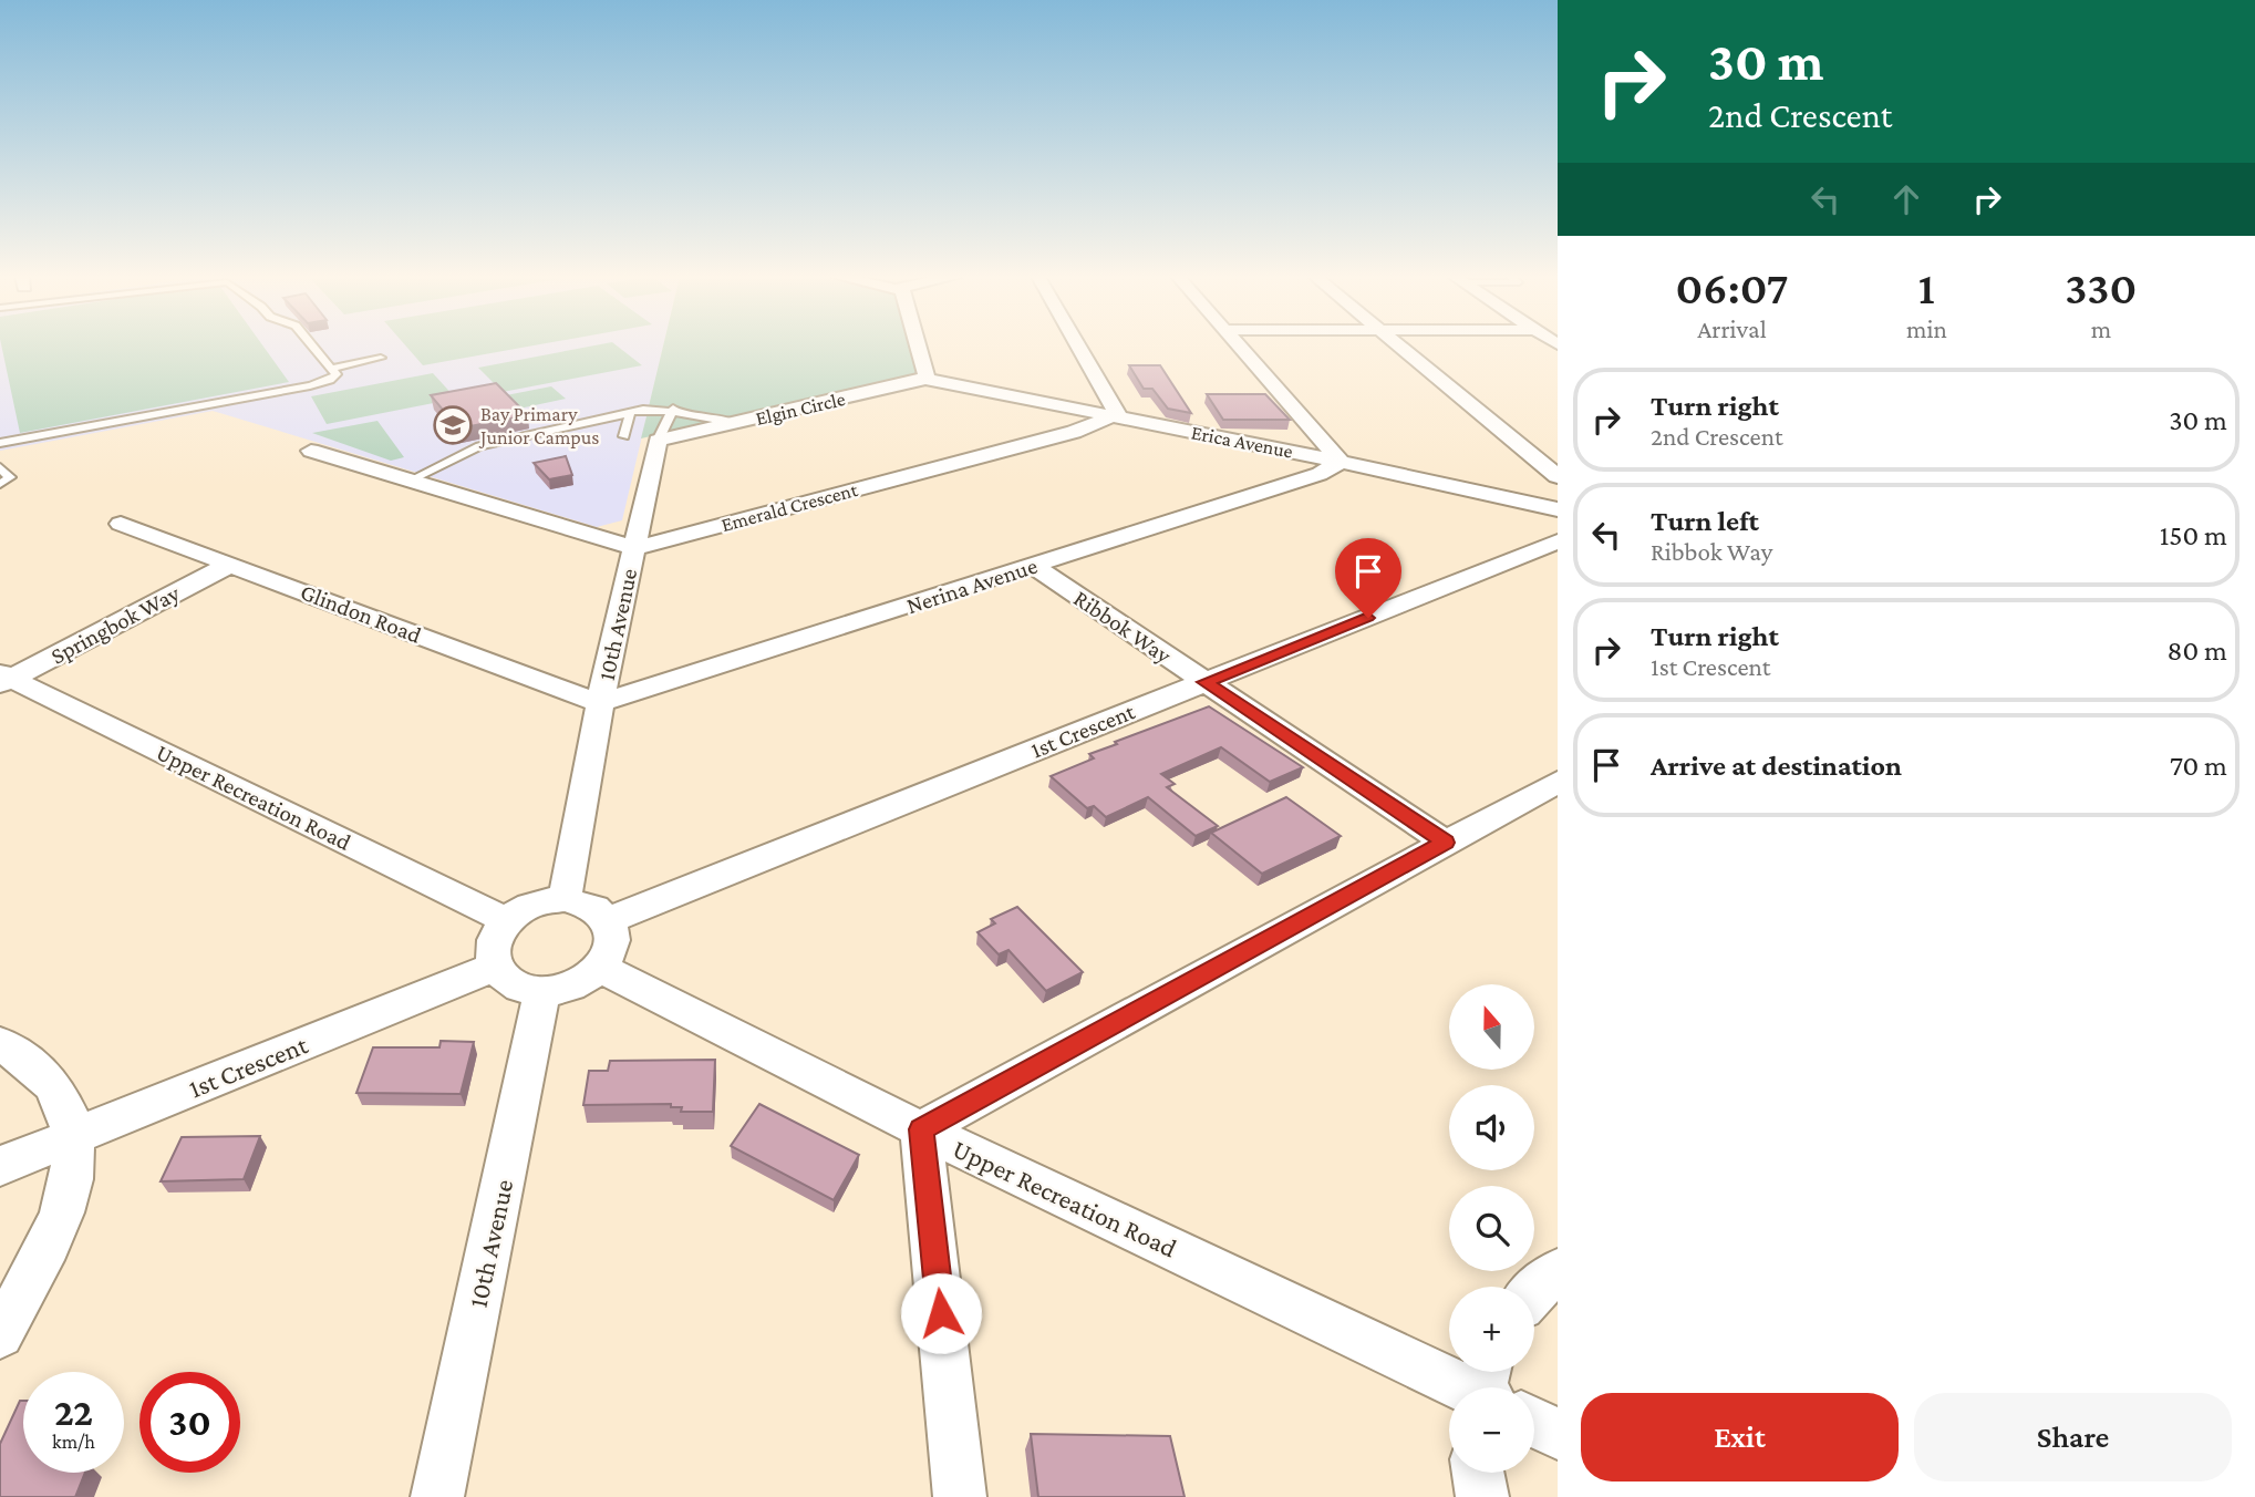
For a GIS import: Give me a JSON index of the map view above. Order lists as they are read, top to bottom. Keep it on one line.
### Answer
{"streets":{"street":["Elgin Circle","Erica Avenue","Emerald Crescent","Nerina Avenue","Glindon Road","Springbok Way","10th Avenue","Ribbok Way","1st Crescent","Upper Recreation Road"]},"crossings":[["Elgin Circle","Erica Avenue"],["Elgin Circle","10th Avenue"],["Erica Avenue","Emerald Crescent"],["Erica Avenue","Nerina Avenue"],["Emerald Crescent","10th Avenue"],["Nerina Avenue","Glindon Road"],["Nerina Avenue","10th Avenue"],["Nerina Avenue","Ribbok Way"],["Glindon Road","Springbok Way"],["Glindon Road","10th Avenue"],["Springbok Way","Upper Recreation Road"],["10th Avenue","1st Crescent"],["10th Avenue","Upper Recreation Road"],["Ribbok Way","1st Crescent"],["1st Crescent","Upper Recreation Road"]],"places":{"school or university":["Bay Primary Junior Campus"]},"north":"top","page":{"turn":["30 m","2nd Crescent"],"eta":["06:07","Arrival","1","min","330","m"],"list":[{"name":"Turn right","note":"2nd Crescent","value":"30 m"},{"name":"Turn left","note":"Ribbok Way","value":"150 m"},{"name":"Turn right","note":"1st Crescent","value":"80 m"},{"name":"Arrive at destination","value":"70 m"}],"map_buttons":["+","−"],"speed":"22 km/h","limit":"30","buttons":["Exit","Share"]}}
